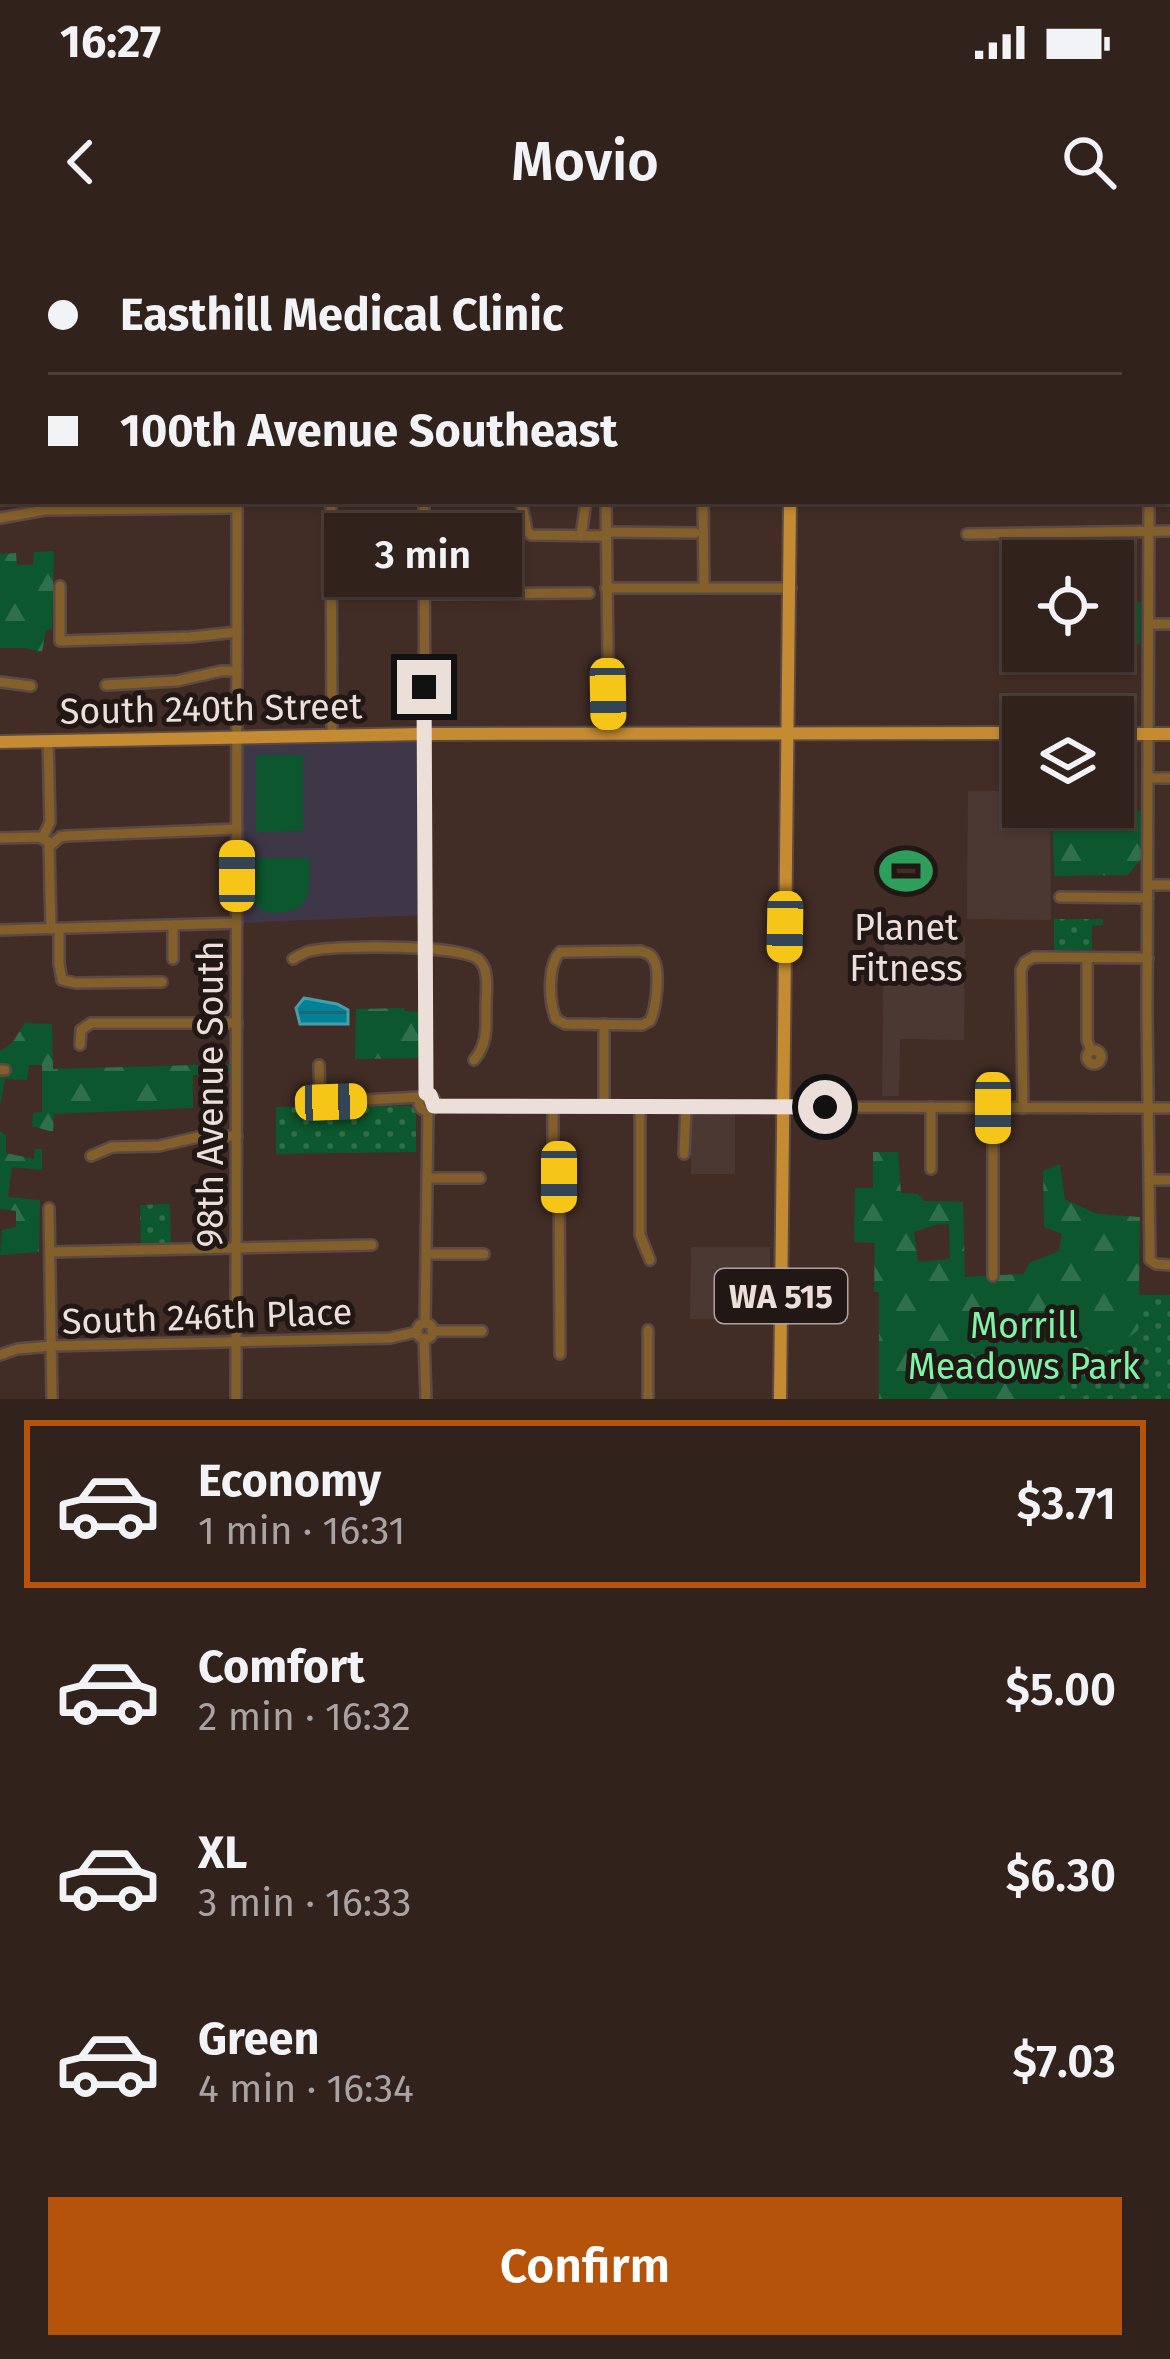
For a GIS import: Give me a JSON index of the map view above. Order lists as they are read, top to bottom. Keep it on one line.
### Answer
{"streets":{"main road":["South 240th Street","WA 515"],"street":["98th Avenue South","South 246th Place"]},"crossings":[["South 240th Street","98th Avenue South"],["South 240th Street","WA 515"],["98th Avenue South","South 246th Place"]],"parks":["Morrill Meadows Park"],"places":{"sports":["Planet Fitness"]},"page":{"status":"16:27","header":"Movio","banner":["Easthill Medical Clinic","100th Avenue Southeast"],"bubble":"3 min","list":[{"name":"Economy","note":"1 min · 16:31","value":"$3.71"},{"name":"Comfort","note":"2 min · 16:32","value":"$5.00"},{"name":"XL","note":"3 min · 16:33","value":"$6.30"},{"name":"Green","note":"4 min · 16:34","value":"$7.03"}],"buttons":"Confirm"}}
